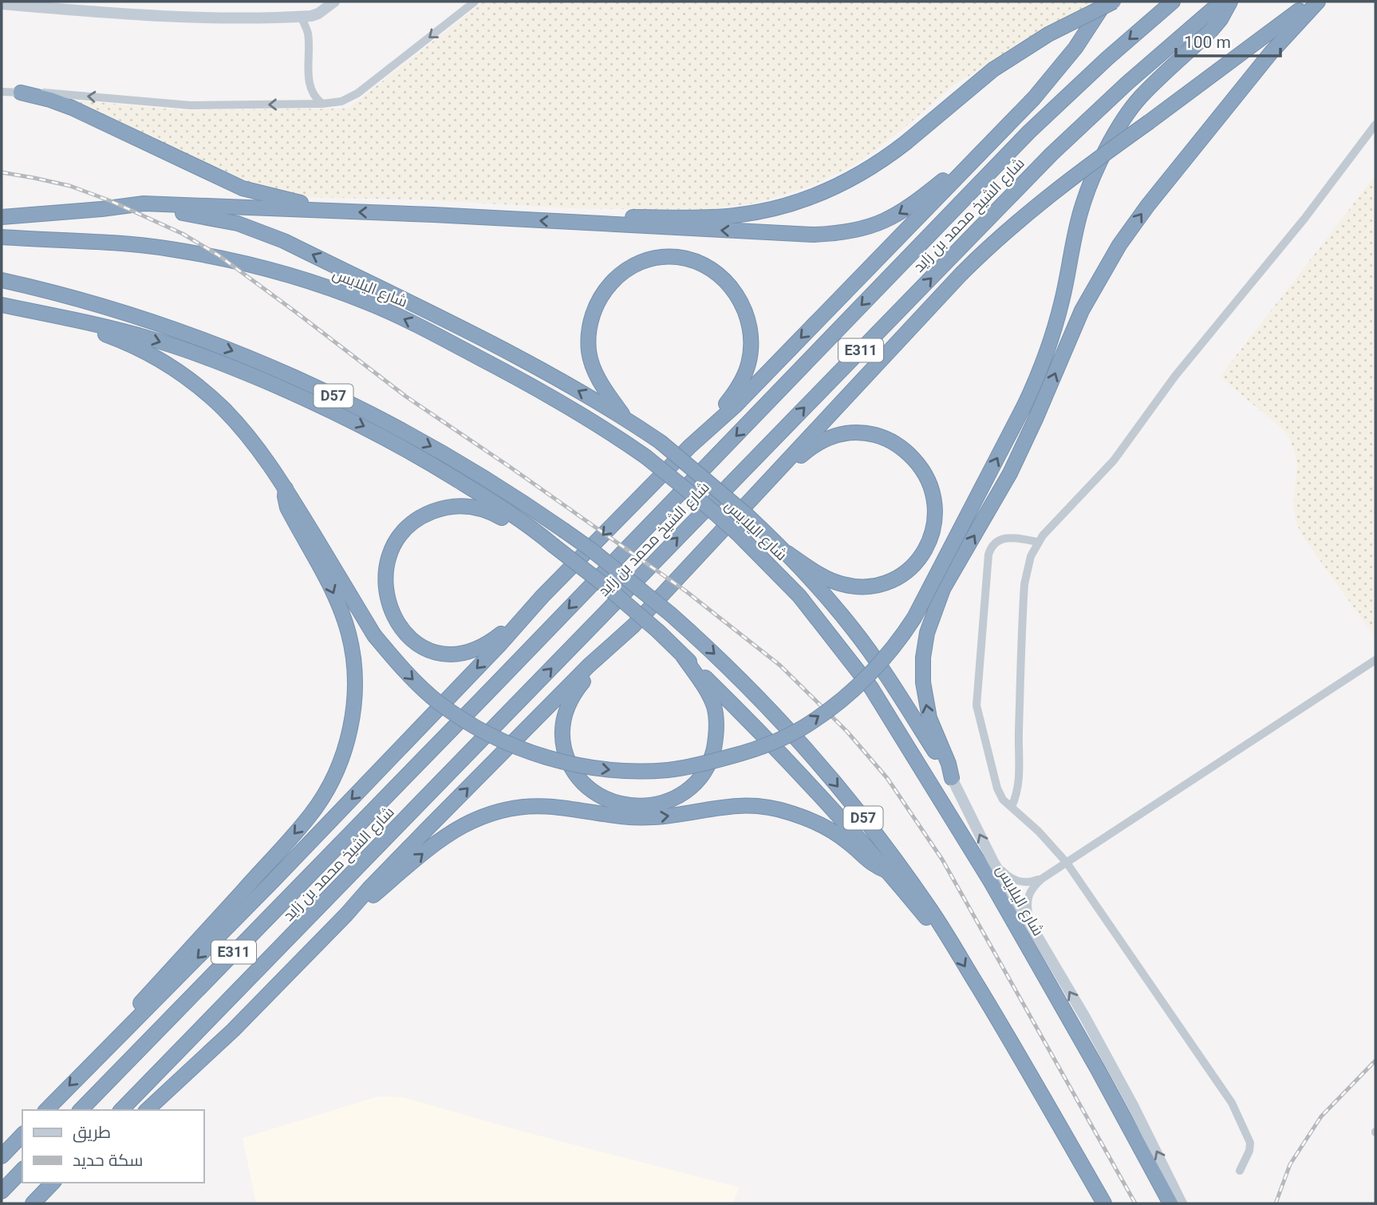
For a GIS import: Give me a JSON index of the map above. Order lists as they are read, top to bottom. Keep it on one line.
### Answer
{"streets":{"highway":["شارع الشيخ محمد بن زايد","شارع اليلايس","E311","D57"]},"legend":["طريق","سكة حديد"],"scale_bar":"100 m"}
